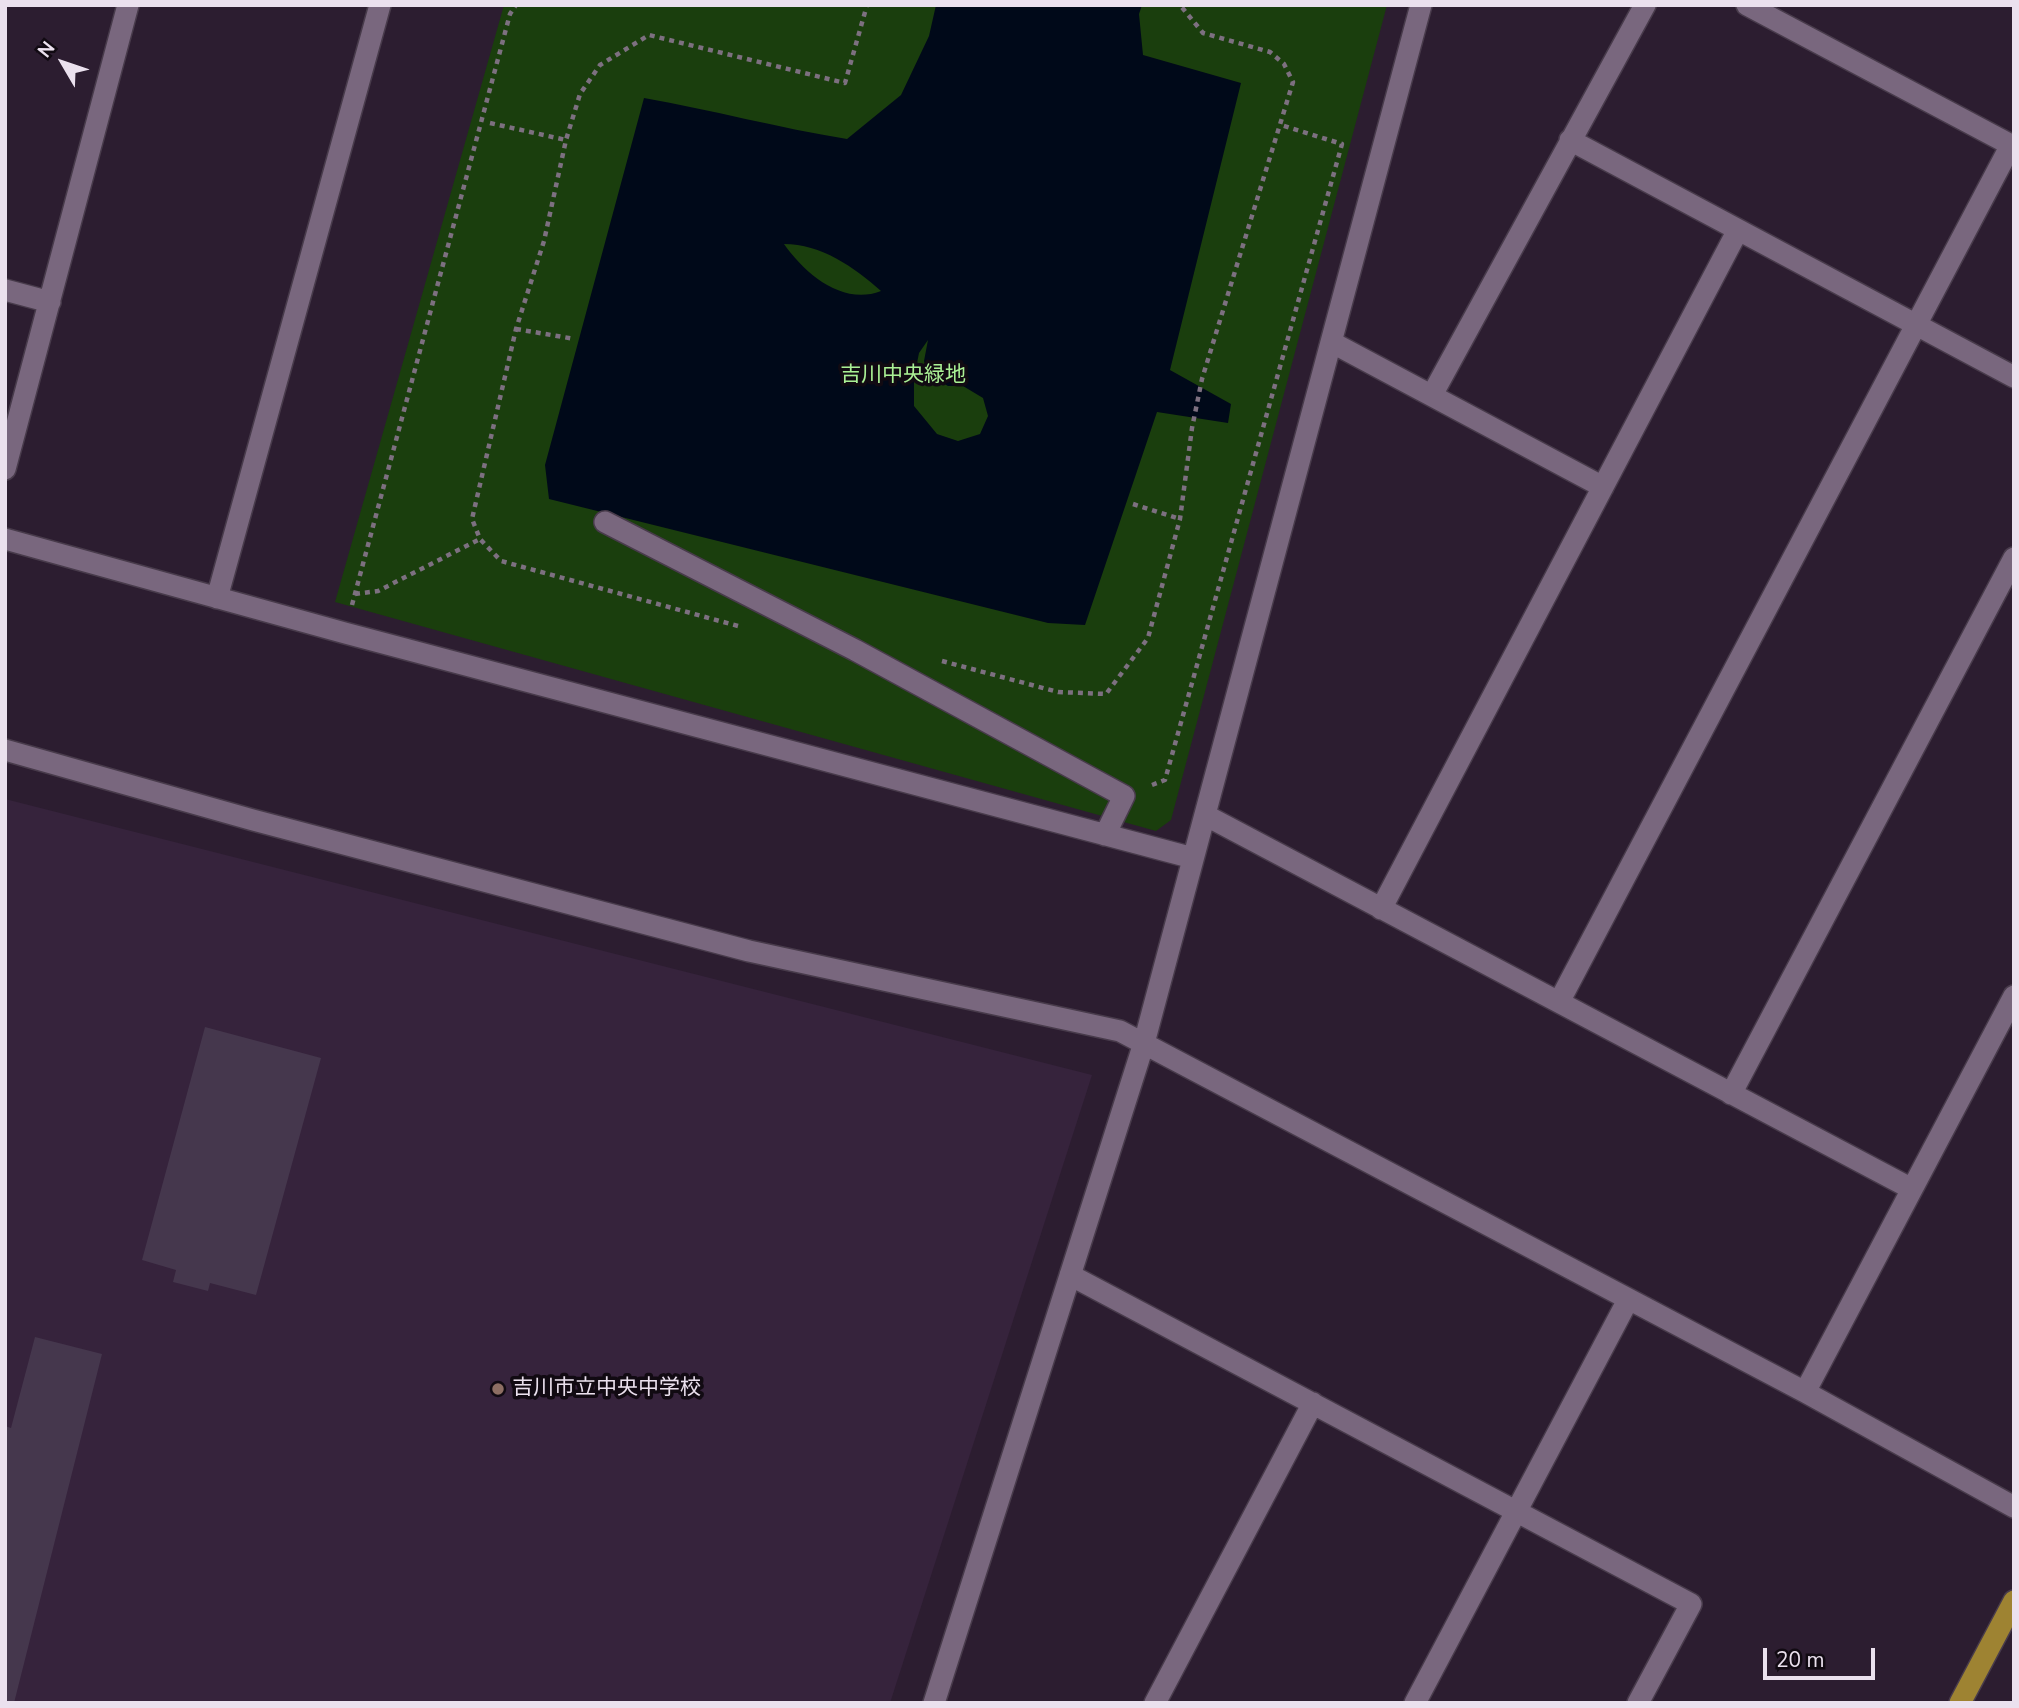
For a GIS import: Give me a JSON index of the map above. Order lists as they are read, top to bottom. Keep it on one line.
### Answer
{"parks":["吉川中央緑地"],"places":["吉川市立中央中学校"],"scale_bar":"20 m","north":"top left"}
